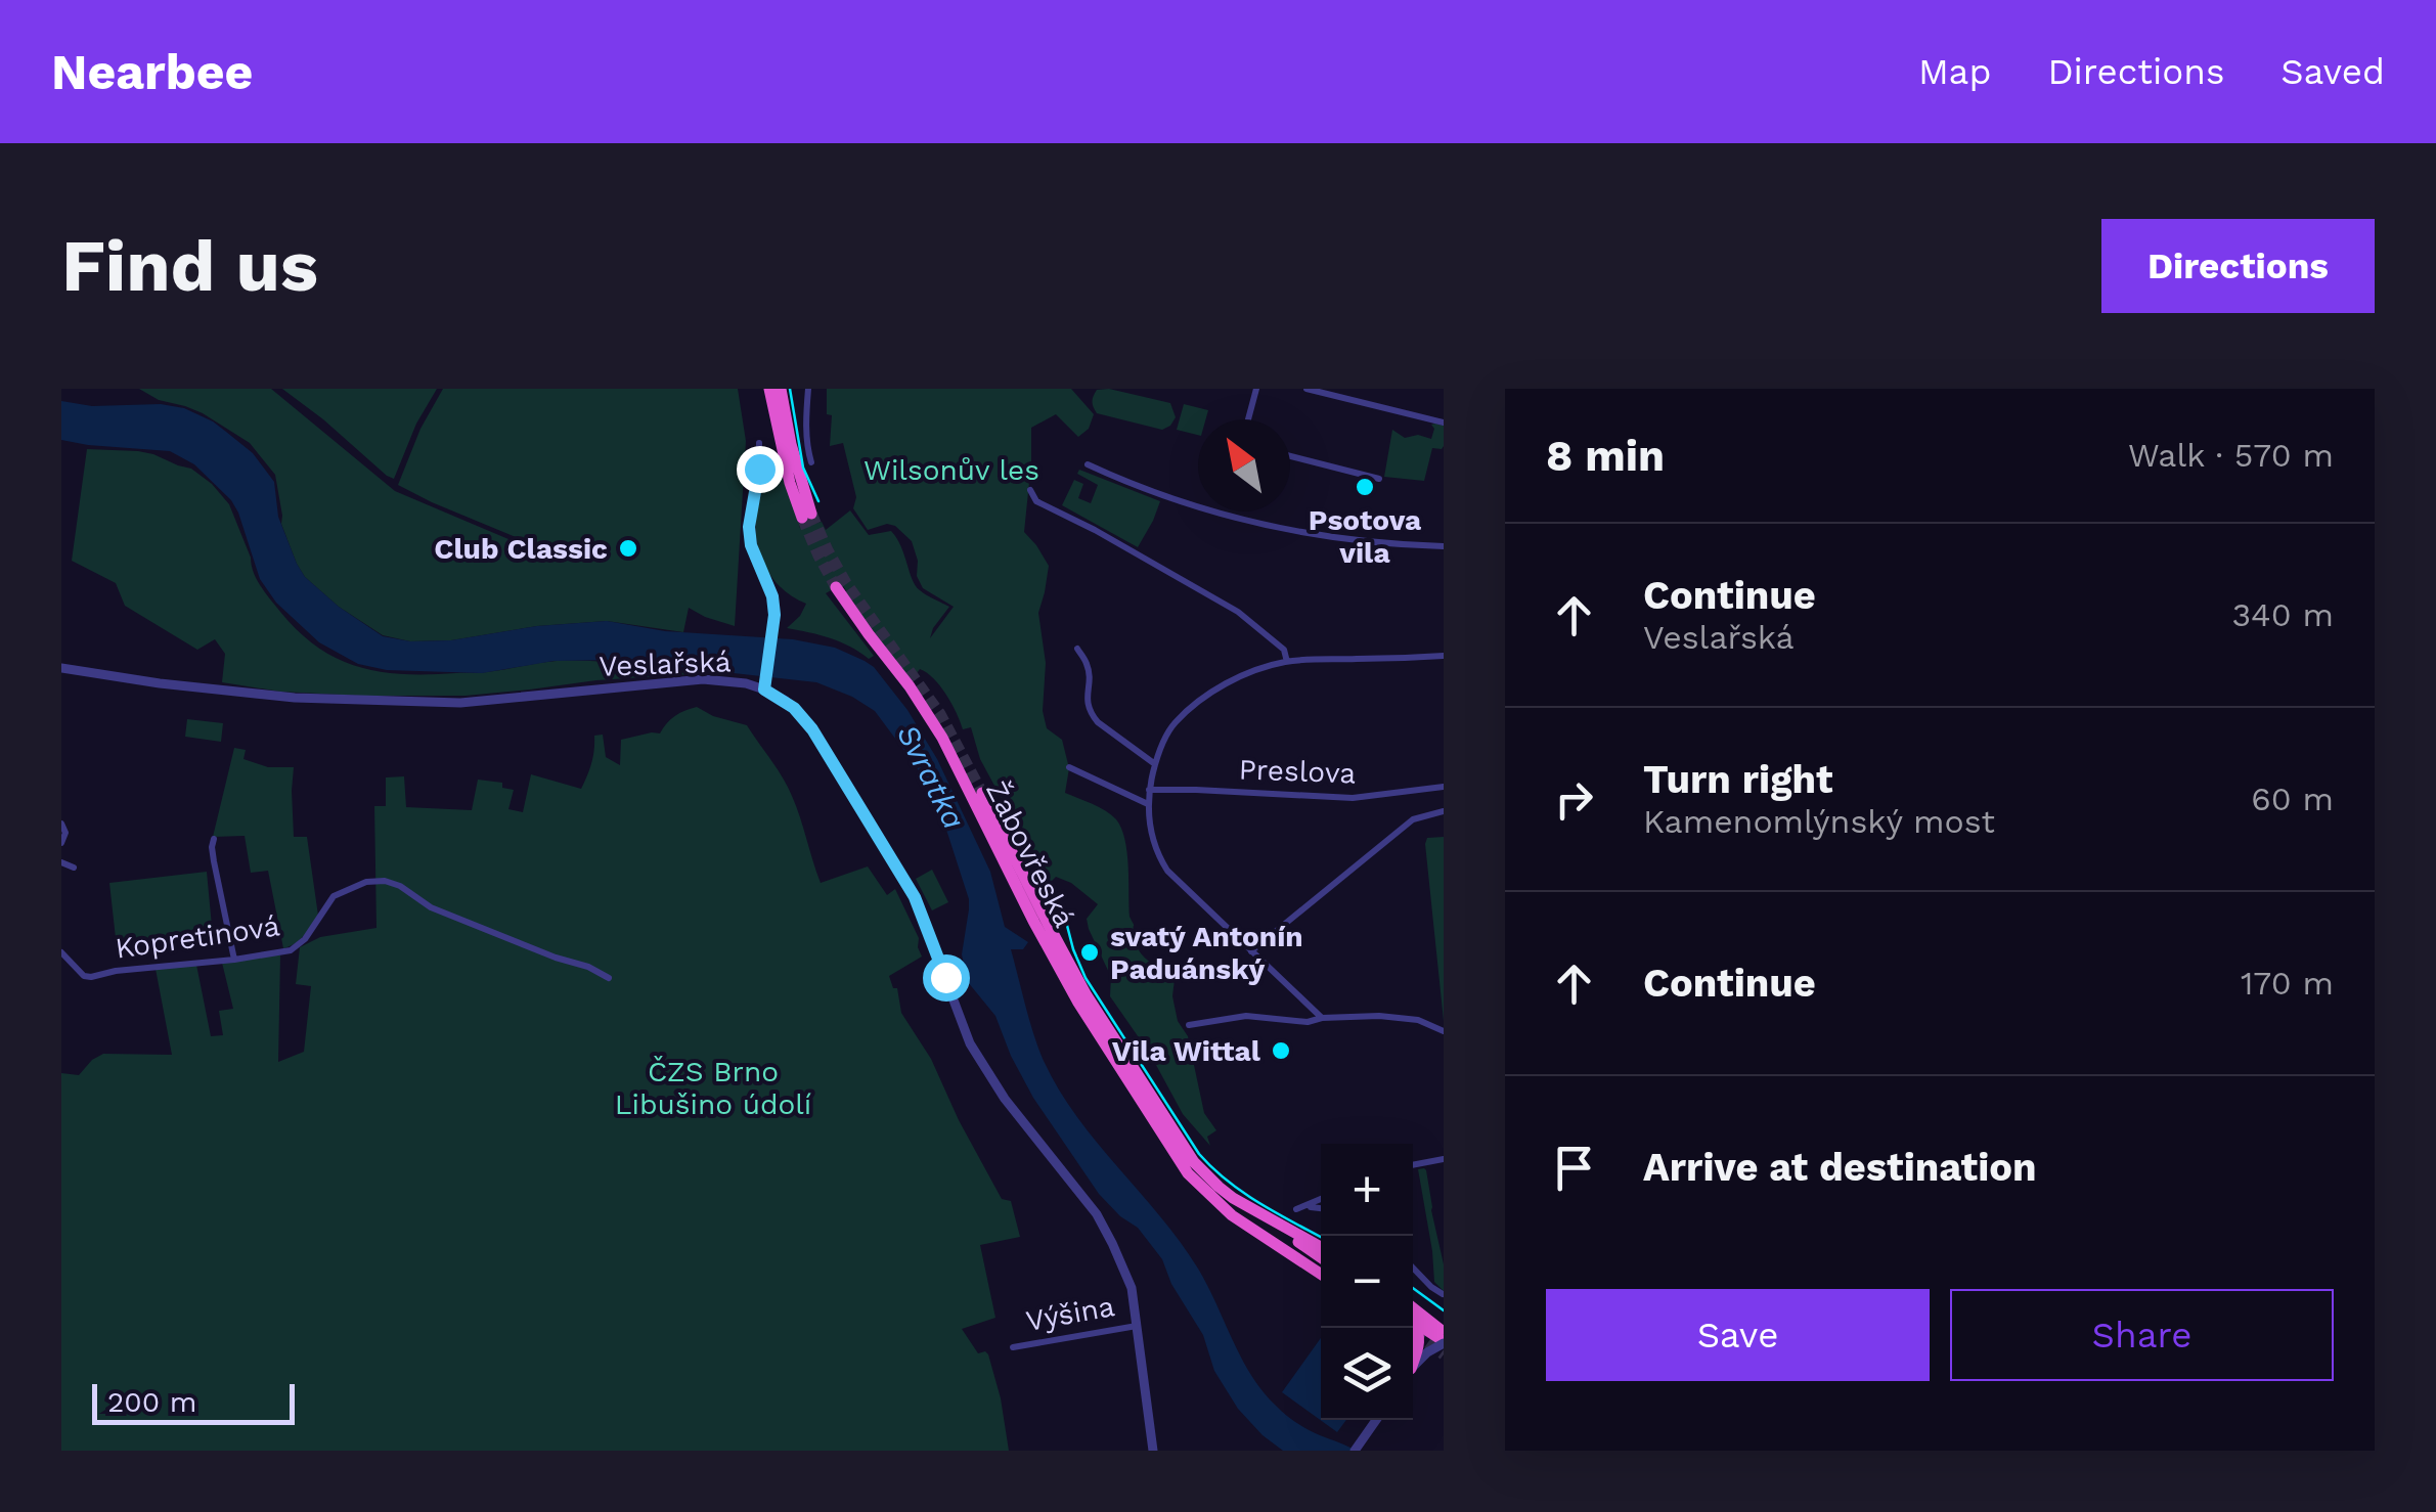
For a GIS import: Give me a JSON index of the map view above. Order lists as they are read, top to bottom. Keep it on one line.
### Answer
{"streets":{"highway":["Žabovřeská"],"street":["Veslařská","Preslova","Kopretinová","Výšina"]},"crossings":[["Veslařská","Výšina"]],"water":["Svratka"],"parks":["Wilsonův les","ČZS Brno Libušino údolí"],"places":["Psotova vila","Club Classic","svatý Antonín Paduánský","Vila Wittal"],"scale_bar":"200 m","north":"top left","page":{"header":"Nearbee","nav":["Map","Directions","Saved"],"buttons":["Directions",["Save","Share"]],"title":"Find us","heading":["8 min","Walk · 570 m"],"list":[["Continue","Veslařská","340 m"],["Turn right","Kamenomlýnský most","60 m"],["Continue","170 m"],"Arrive at destination"],"map_buttons":["+","−"],"scale":"200 m"}}
